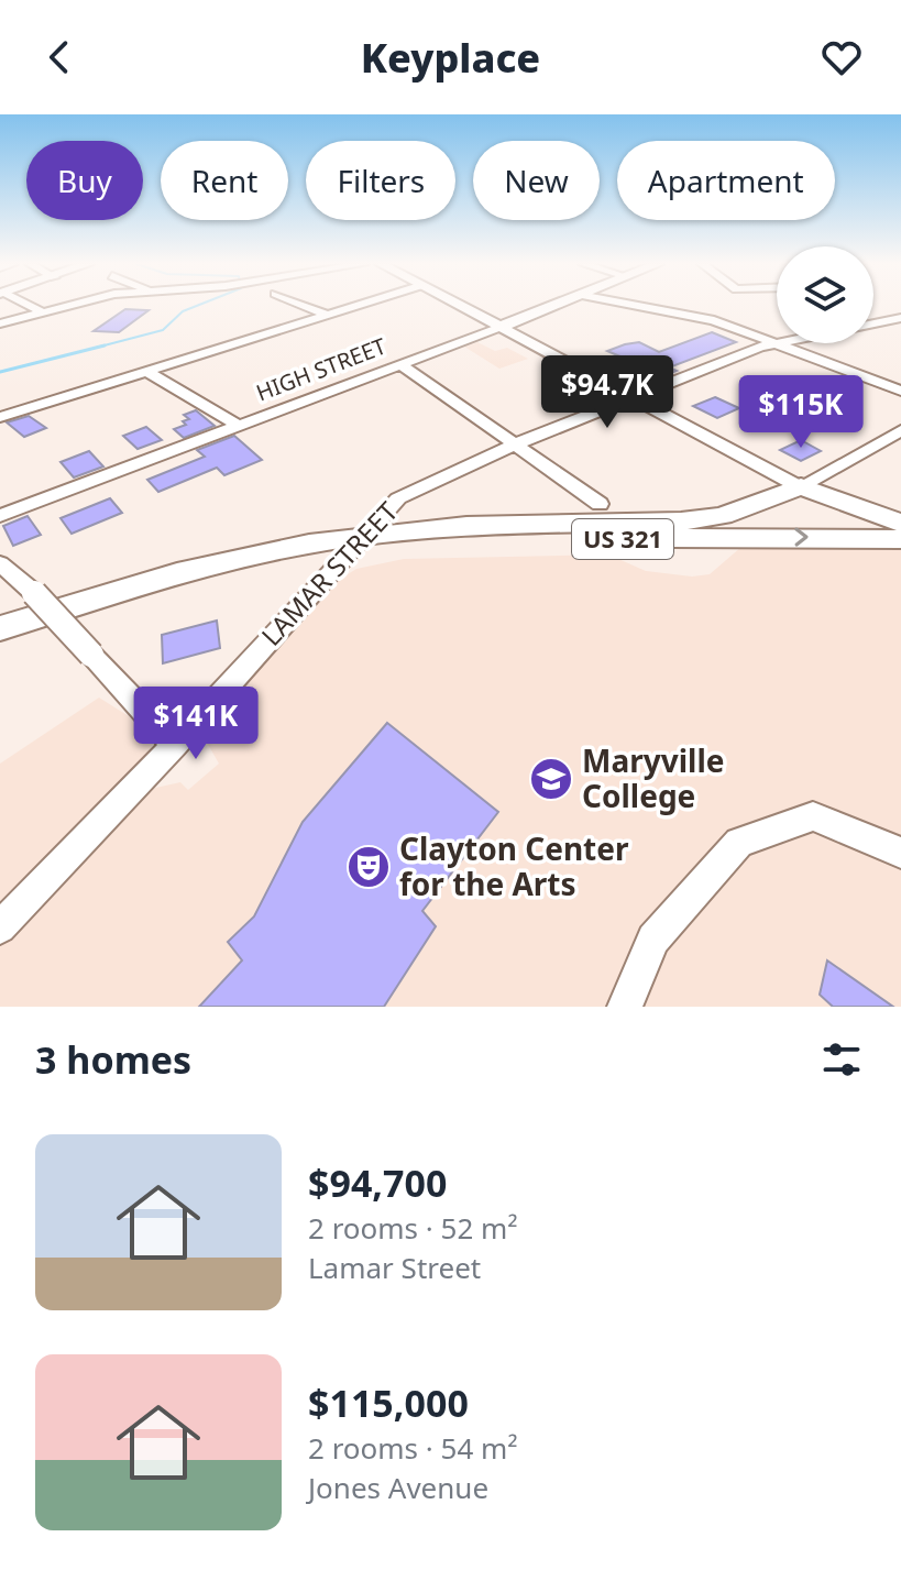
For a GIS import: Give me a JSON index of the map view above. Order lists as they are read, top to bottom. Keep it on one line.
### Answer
{"streets":{"highway":["US 321"],"main road":["HIGH STREET"],"street":["LAMAR STREET"]},"crossings":[["US 321","LAMAR STREET"]],"places":{"school or university":["Maryville College"],"theatre":["Clayton Center for the Arts"]},"page":{"header":"Keyplace","chip":["Buy","Rent","Filters","New","Apartment"],"price":["$94.7K","$115K","$141K"],"heading":"3 homes","list":[{"name":"$94,700","note":"2 rooms · 52 m² · Lamar Street"},{"name":"$115,000","note":"2 rooms · 54 m² · Jones Avenue"}]}}
